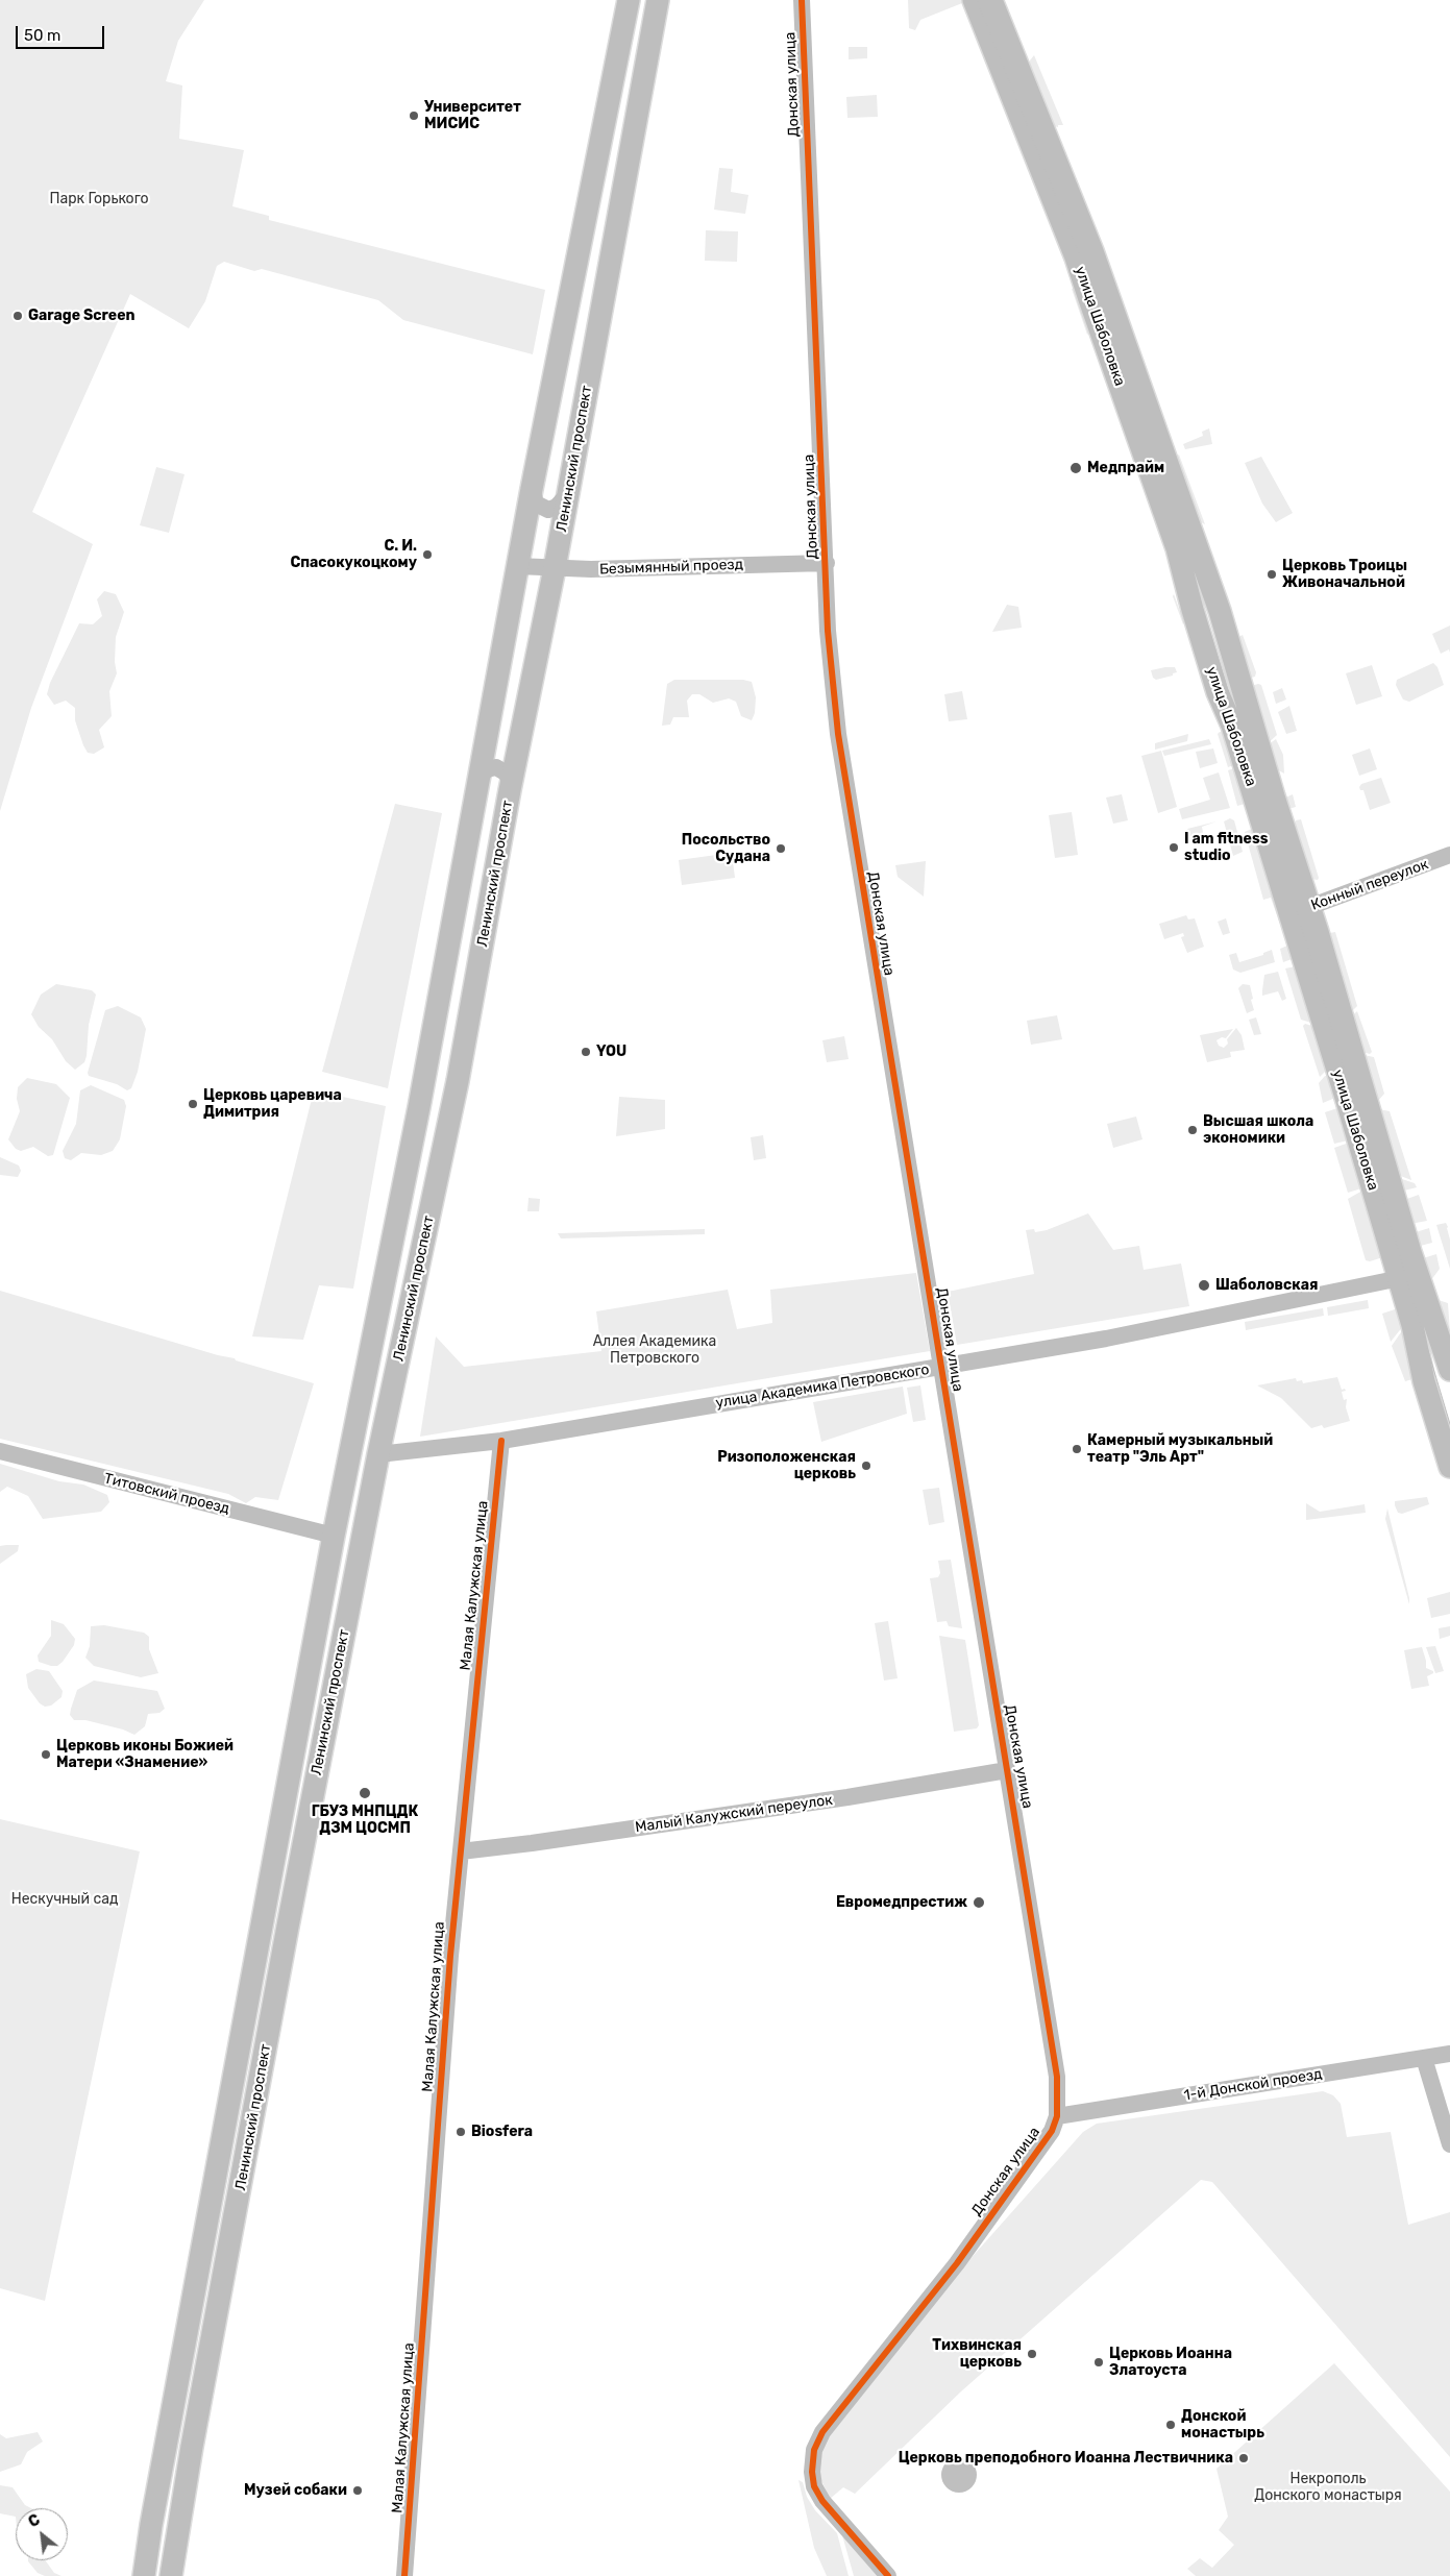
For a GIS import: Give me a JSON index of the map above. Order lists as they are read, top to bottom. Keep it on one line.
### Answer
{"streets":{"main road":["улица Шаболовка","Ленинский проспект"],"street":["Донская улица","Безымянный проезд","Конный переулок","улица Академика Петровского","Титовский проезд","Малая Калужская улица","Малый Калужский переулок","1-й Донской проезд"]},"crossings":[["Донская улица","Безымянный проезд"],["Донская улица","улица Академика Петровского"],["Донская улица","Малый Калужский переулок"],["Донская улица","1-й Донской проезд"],["улица Шаболовка","Конный переулок"],["улица Шаболовка","улица Академика Петровского"],["Ленинский проспект","Безымянный проезд"],["Ленинский проспект","улица Академика Петровского"],["Ленинский проспект","Титовский проезд"],["улица Академика Петровского","Малая Калужская улица"],["Малая Калужская улица","Малый Калужский переулок"]],"parks":["Парк Горького","Аллея Академика Петровского","Нескучный сад","Некрополь Донского монастыря"],"places":["Университет МИСИС","Garage Screen","Медпрайм","С. И. Спасокукоцкому","Церковь Троицы Живоначальной","I am fitness studio","Посольство Судана","YOU","Церковь царевича Димитрия","Высшая школа экономики","Шаболовская","Камерный музыкальный театр \"Эль Арт\"","Ризоположенская церковь","Церковь иконы Божией Матери «Знамение»","ГБУЗ МНПЦДК ДЗМ ЦОСМП","Евромедпрестиж","Biosfera","Тихвинская церковь","Церковь Иоанна Златоуста","Донской монастырь","Церковь преподобного Иоанна Лествичника","Музей собаки"],"scale_bar":"50 m","north":"top left"}
